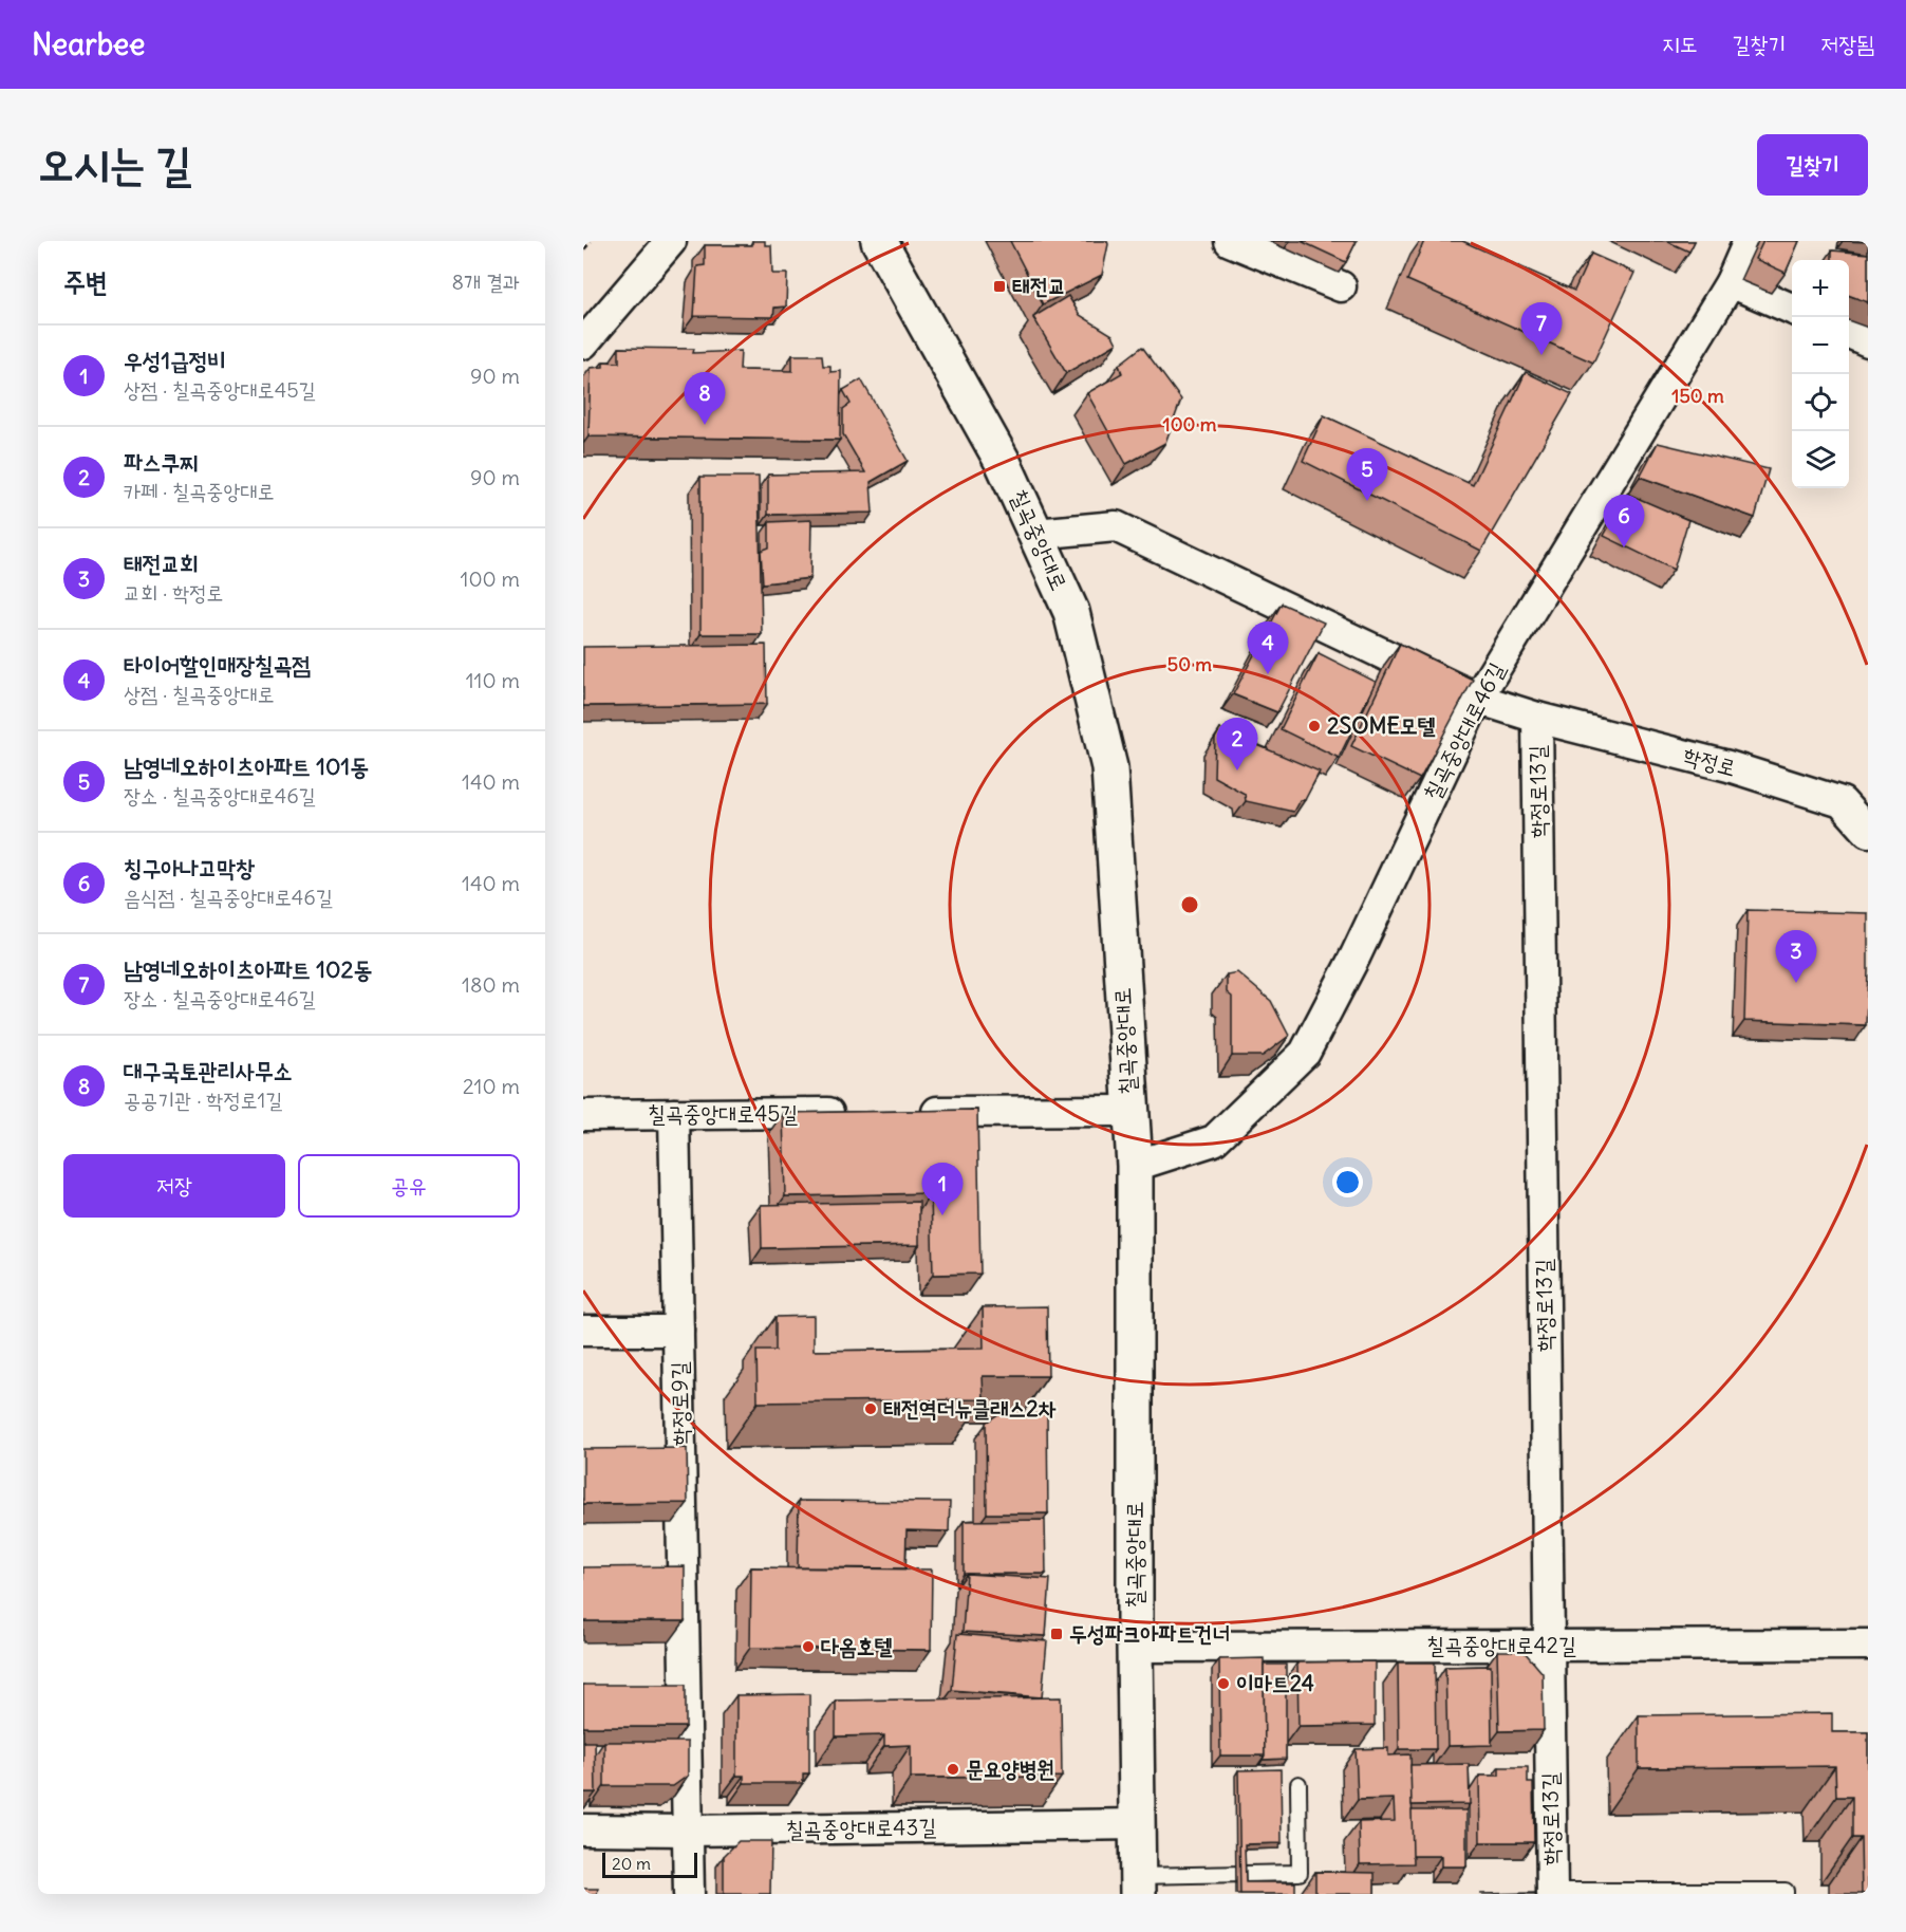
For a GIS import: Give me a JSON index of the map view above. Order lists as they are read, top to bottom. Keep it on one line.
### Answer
{"streets":{"main road":["칠곡중앙대로"],"street":["칠곡중앙대로46길","학정로","학정로13길","칠곡중앙대로45길","학정로9길","칠곡중앙대로42길","칠곡중앙대로43길"]},"crossings":[["칠곡중앙대로","칠곡중앙대로46길"],["칠곡중앙대로","학정로"],["칠곡중앙대로","칠곡중앙대로42길"],["칠곡중앙대로","칠곡중앙대로43길"],["칠곡중앙대로46길","학정로"],["학정로","학정로13길"],["학정로13길","칠곡중앙대로42길"],["칠곡중앙대로45길","학정로9길"],["학정로9길","칠곡중앙대로43길"]],"places":{"transit":["태전교","두성파크아파트건너"],"other":["2SOME모텔","태전역더뉴클래스2차","다옴호텔","이마트24","문요양병원"]},"scale_bar":"20 m","page":{"header":"Nearbee","nav":["지도","길찾기","저장됨"],"buttons":["길찾기",["저장","공유"]],"title":"오시는 길","heading":["주변","8개 결과"],"map_buttons":["+","−"],"pins":["7","8","5","6","4","2","3","1"],"list":[{"mark":"1","name":"우성1급정비","note":"상점 · 칠곡중앙대로45길","value":"90 m"},{"mark":"2","name":"파스쿠찌","note":"카페 · 칠곡중앙대로","value":"90 m"},{"mark":"3","name":"태전교회","note":"교회 · 학정로","value":"100 m"},{"mark":"4","name":"타이어할인매장칠곡점","note":"상점 · 칠곡중앙대로","value":"110 m"},{"mark":"5","name":"남영네오하이츠아파트 101동","note":"장소 · 칠곡중앙대로46길","value":"140 m"},{"mark":"6","name":"칭구아나고막창","note":"음식점 · 칠곡중앙대로46길","value":"140 m"},{"mark":"7","name":"남영네오하이츠아파트 102동","note":"장소 · 칠곡중앙대로46길","value":"180 m"},{"mark":"8","name":"대구국토관리사무소","note":"공공기관 · 학정로1길","value":"210 m"}],"scale":"20 m"},"rings":["150 m","100 m","50 m"]}
